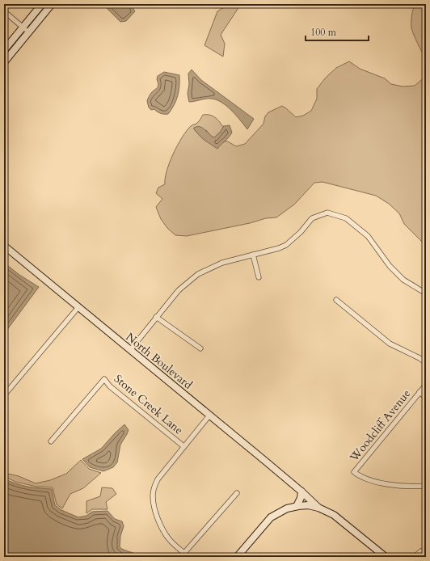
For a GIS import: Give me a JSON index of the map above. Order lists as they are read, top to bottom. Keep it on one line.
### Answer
{"streets":{"street":["North Boulevard","Stone Creek Lane","Woodcliff Avenue"]},"scale_bar":"100 m"}
